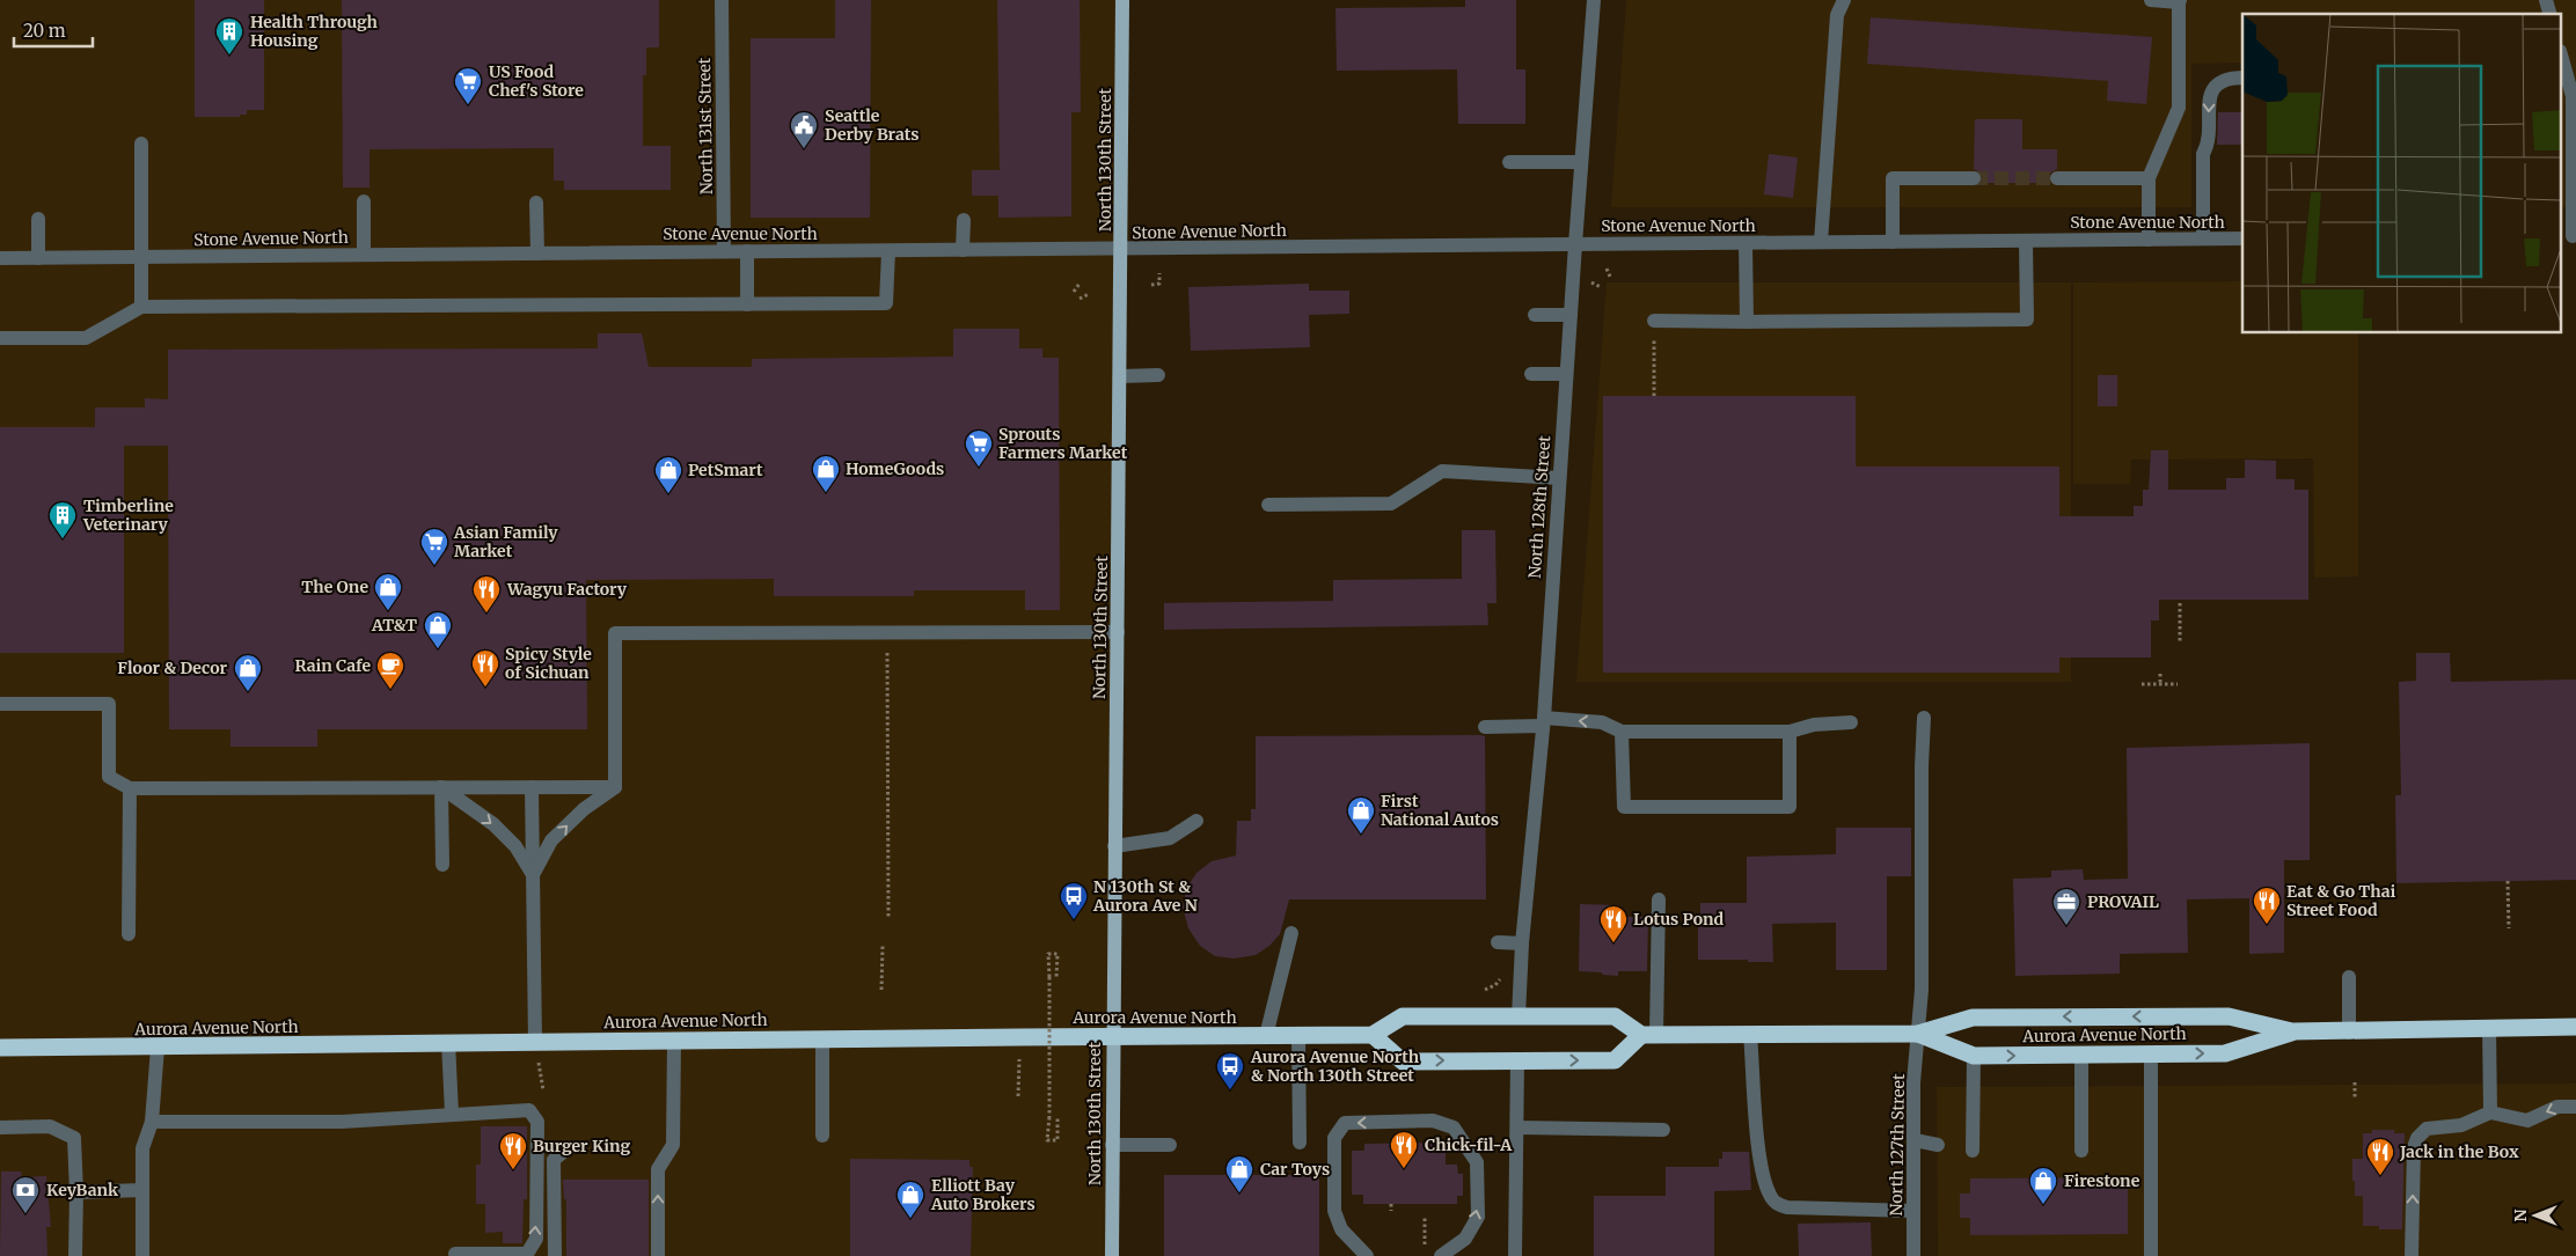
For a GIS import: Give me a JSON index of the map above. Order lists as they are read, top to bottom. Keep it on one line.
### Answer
{"streets":{"highway":["Aurora Avenue North"],"main road":["North 130th Street"],"street":["North 131st Street","Stone Avenue North","North 128th Street","North 127th Street"]},"crossings":[["North 131st Street","Stone Avenue North"],["North 130th Street","Stone Avenue North"],["North 130th Street","Aurora Avenue North"],["Stone Avenue North","North 128th Street"],["North 128th Street","Aurora Avenue North"],["Aurora Avenue North","North 127th Street"]],"places":{"building":["Health Through Housing","Timberline Veterinary"],"supermarket":["US Food Chef's Store","Sprouts Farmers Market","Asian Family Market"],"public building":["Seattle Derby Brats"],"shop":["HomeGoods","PetSmart","The One","AT&T","Floor & Decor","First National Autos","Car Toys","Firestone","Elliott Bay Auto Brokers"],"restaurant":["Wagyu Factory","Spicy Style of Sichuan","Eat & Go Thai Street Food","Lotus Pond","Chick-fil-A","Burger King","Jack in the Box"],"cafe":["Rain Cafe"],"bus stop":["N 130th St & Aurora Ave N","Aurora Avenue North & North 130th Street"],"office":["PROVAIL"],"bank":["KeyBank"]},"scale_bar":"20 m","north":"left"}
